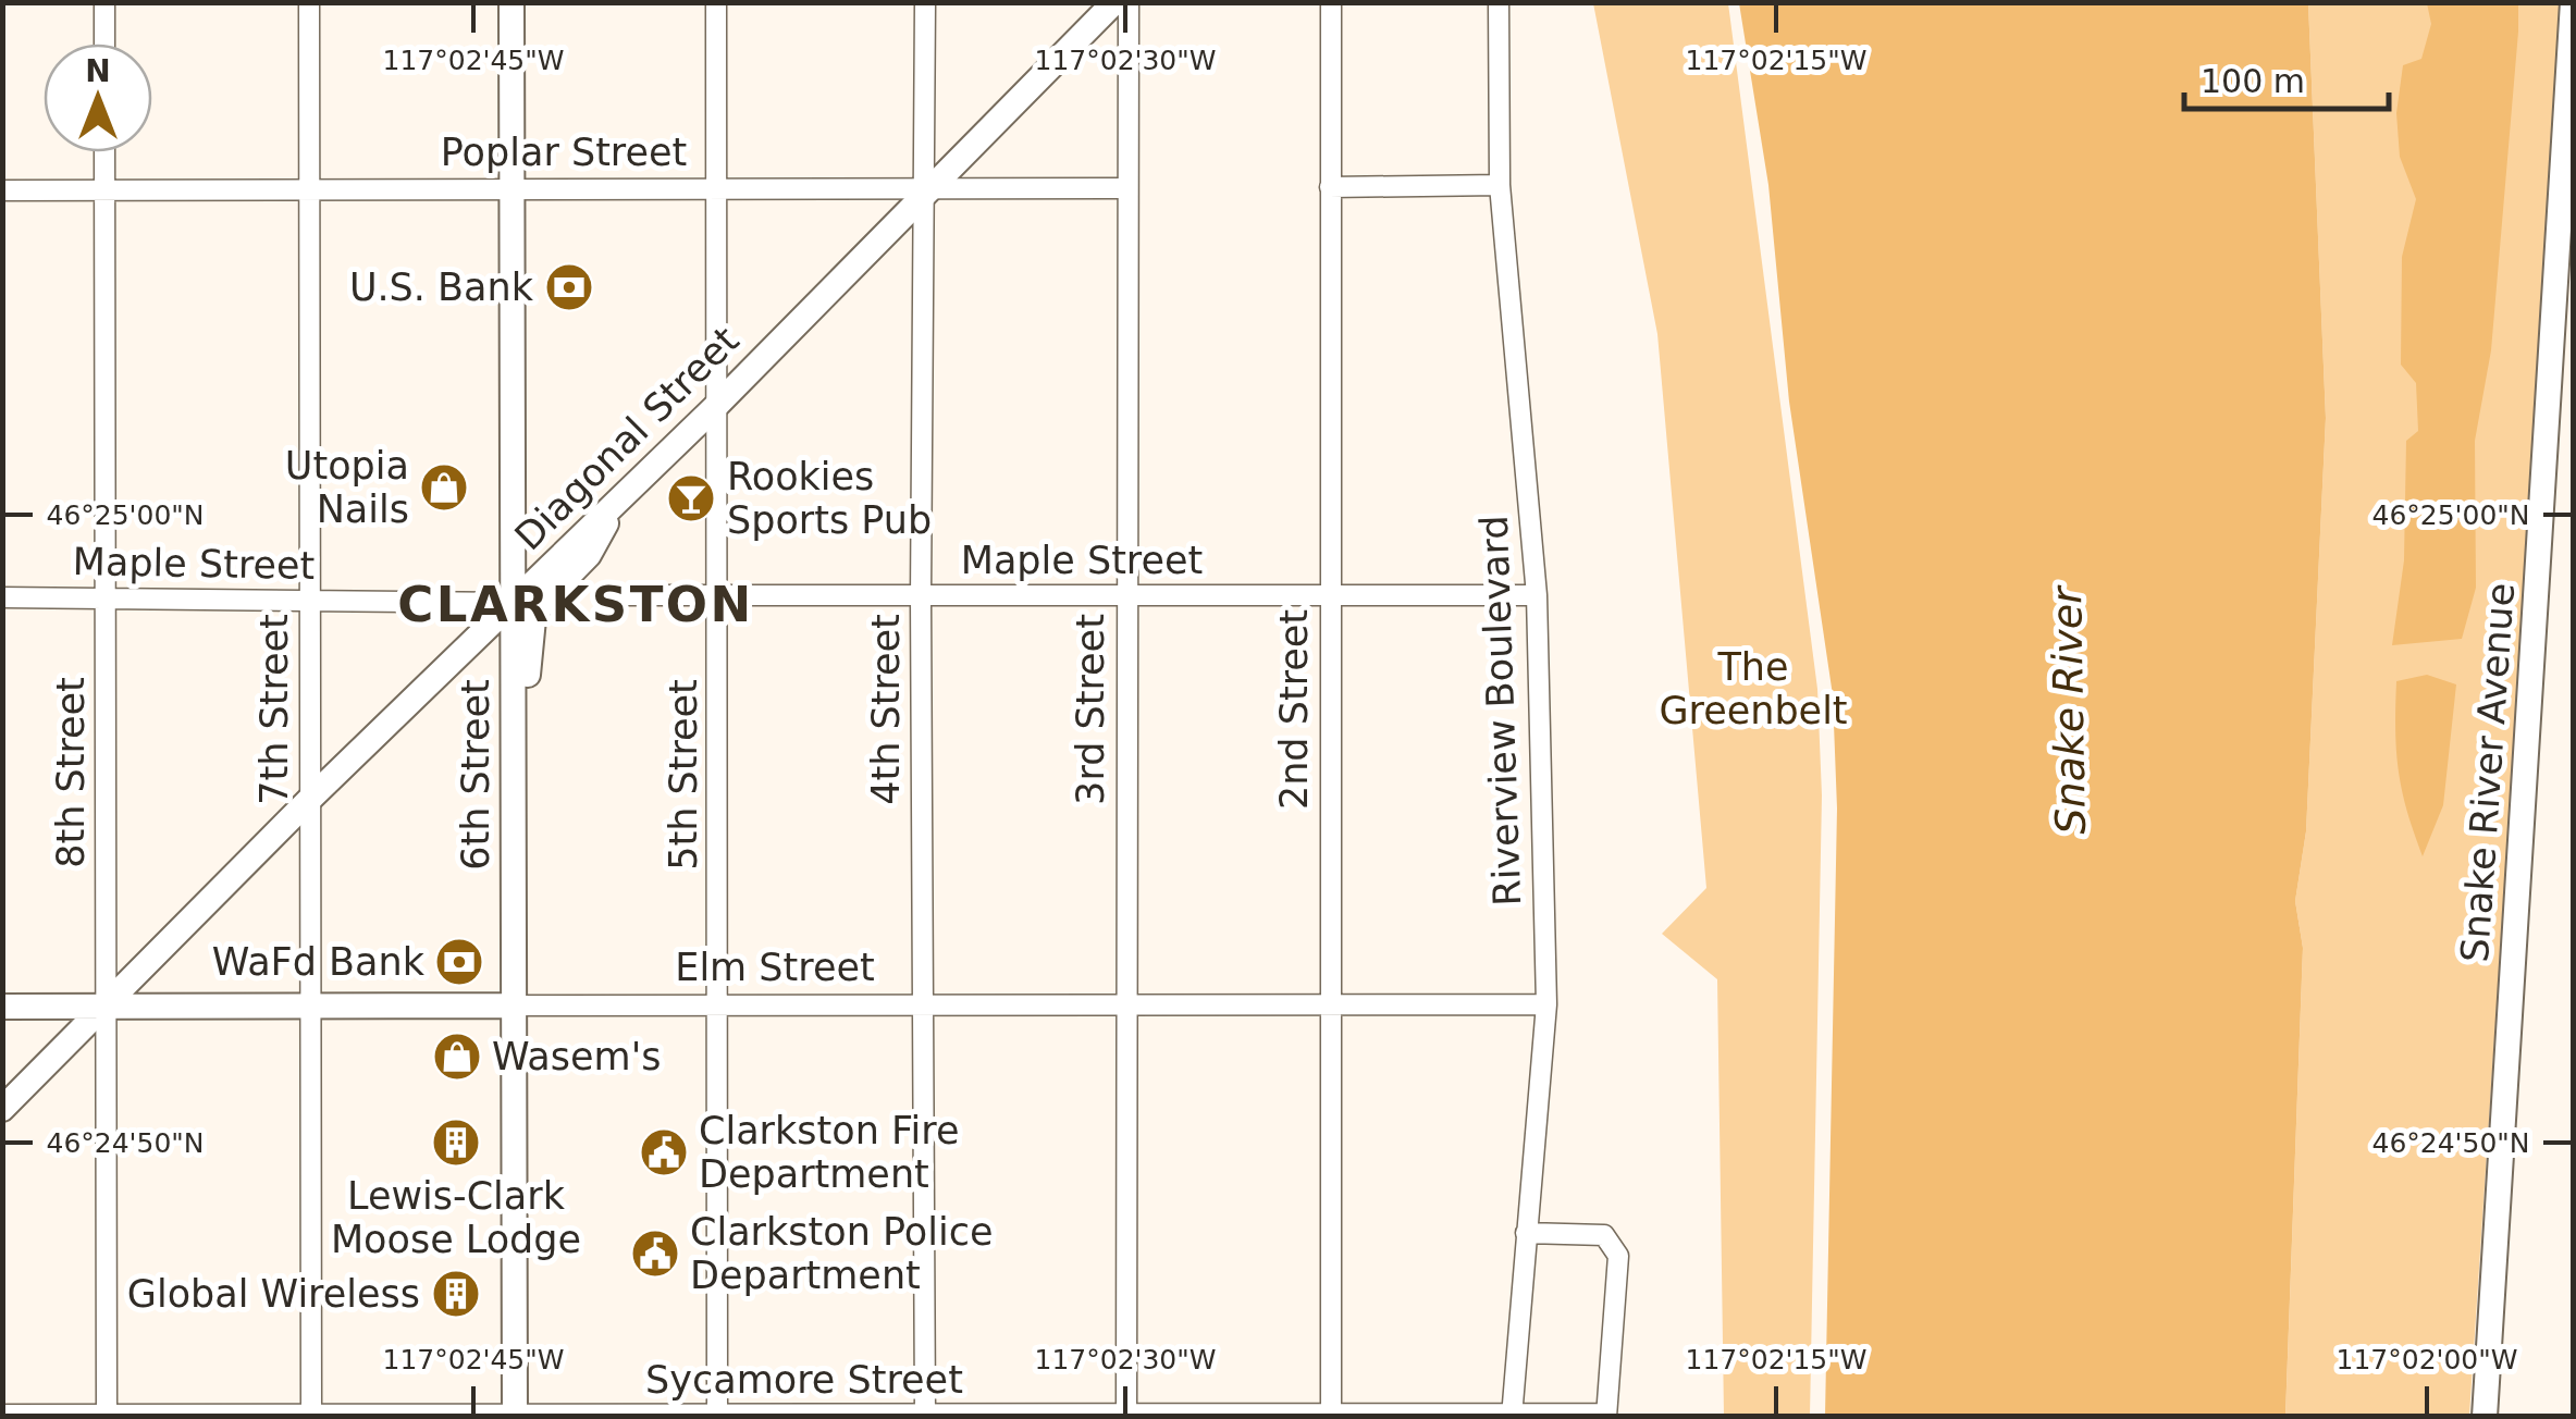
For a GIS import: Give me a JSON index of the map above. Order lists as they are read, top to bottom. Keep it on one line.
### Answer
{"streets":{"main road":["Diagonal Street","Snake River Avenue","6th Street","Elm Street"],"street":["Poplar Street","Maple Street","7th Street","4th Street","3rd Street","2nd Street","Riverview Boulevard","8th Street","5th Street","Sycamore Street"]},"crossings":[["Poplar Street","Diagonal Street"],["Poplar Street","7th Street"],["Poplar Street","4th Street"],["Poplar Street","3rd Street"],["Poplar Street","8th Street"],["Poplar Street","6th Street"],["Poplar Street","5th Street"],["Diagonal Street","Maple Street"],["Diagonal Street","7th Street"],["Diagonal Street","4th Street"],["Diagonal Street","8th Street"],["Diagonal Street","6th Street"],["Diagonal Street","5th Street"],["Diagonal Street","Elm Street"],["Maple Street","7th Street"],["Maple Street","4th Street"],["Maple Street","3rd Street"],["Maple Street","2nd Street"],["Maple Street","Riverview Boulevard"],["Maple Street","8th Street"],["Maple Street","6th Street"],["Maple Street","5th Street"],["7th Street","Elm Street"],["7th Street","Sycamore Street"],["4th Street","Elm Street"],["4th Street","Sycamore Street"],["3rd Street","Elm Street"],["3rd Street","Sycamore Street"],["2nd Street","Elm Street"],["2nd Street","Sycamore Street"],["Riverview Boulevard","Elm Street"],["Riverview Boulevard","Sycamore Street"],["8th Street","Elm Street"],["8th Street","Sycamore Street"],["6th Street","Elm Street"],["6th Street","Sycamore Street"],["5th Street","Elm Street"],["5th Street","Sycamore Street"]],"districts":["CLARKSTON"],"water":["Snake River"],"parks":["The Greenbelt"],"places":{"bank":["U.S. Bank","WaFd Bank"],"shop":["Utopia Nails","Wasem's"],"bar":["Rookies Sports Pub"],"building":["Lewis-Clark Moose Lodge","Global Wireless"],"public building":["Clarkston Fire Department","Clarkston Police Department"]},"scale_bar":"100 m","north":"top","coordinates":["117°02'45\"W","117°02'30\"W","117°02'15\"W","46°25'00\"N","46°24'50\"N","117°02'00\"W"]}
